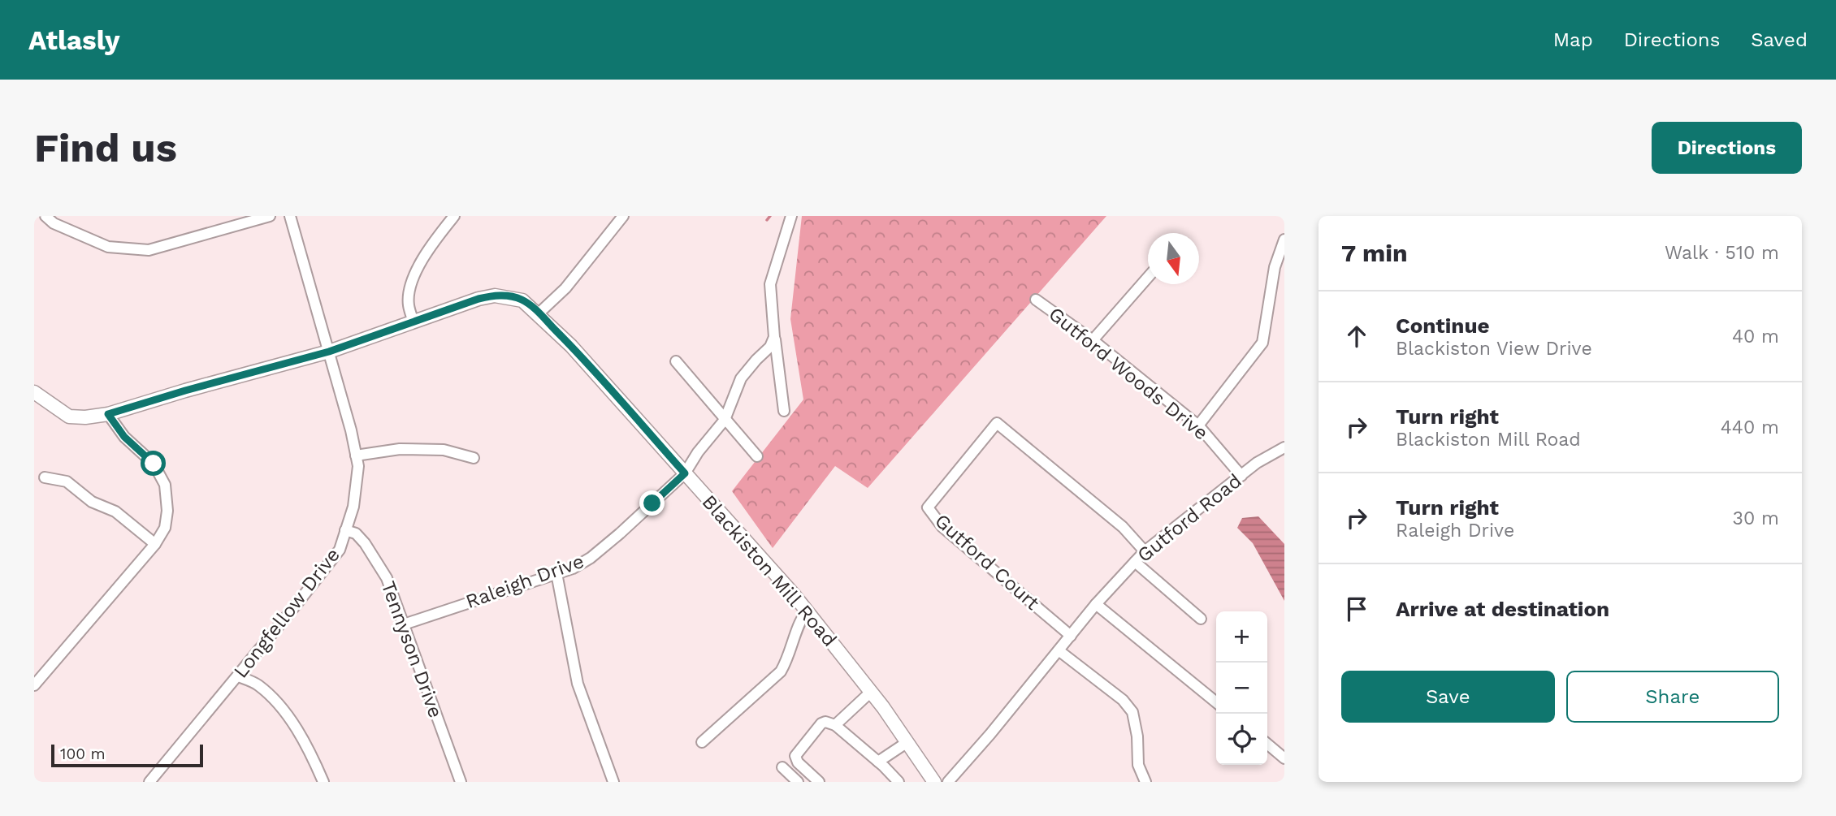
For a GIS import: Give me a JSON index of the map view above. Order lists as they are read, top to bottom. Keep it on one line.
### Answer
{"streets":{"main road":["Blackiston Mill Road"],"street":["Gutford Woods Drive","Gutford Road","Gutford Court","Raleigh Drive","Longfellow Drive","Tennyson Drive"]},"crossings":[["Gutford Woods Drive","Gutford Road"],["Gutford Road","Gutford Court"],["Blackiston Mill Road","Raleigh Drive"],["Blackiston Mill Road","Longfellow Drive"],["Raleigh Drive","Tennyson Drive"],["Longfellow Drive","Tennyson Drive"]],"scale_bar":"100 m","north":"bottom","page":{"header":"Atlasly","nav":["Map","Directions","Saved"],"buttons":["Directions",["Save","Share"]],"title":"Find us","heading":["7 min","Walk · 510 m"],"list":[["Continue","Blackiston View Drive","40 m"],["Turn right","Blackiston Mill Road","440 m"],["Turn right","Raleigh Drive","30 m"],"Arrive at destination"],"map_buttons":["+","−"],"scale":"100 m"}}
